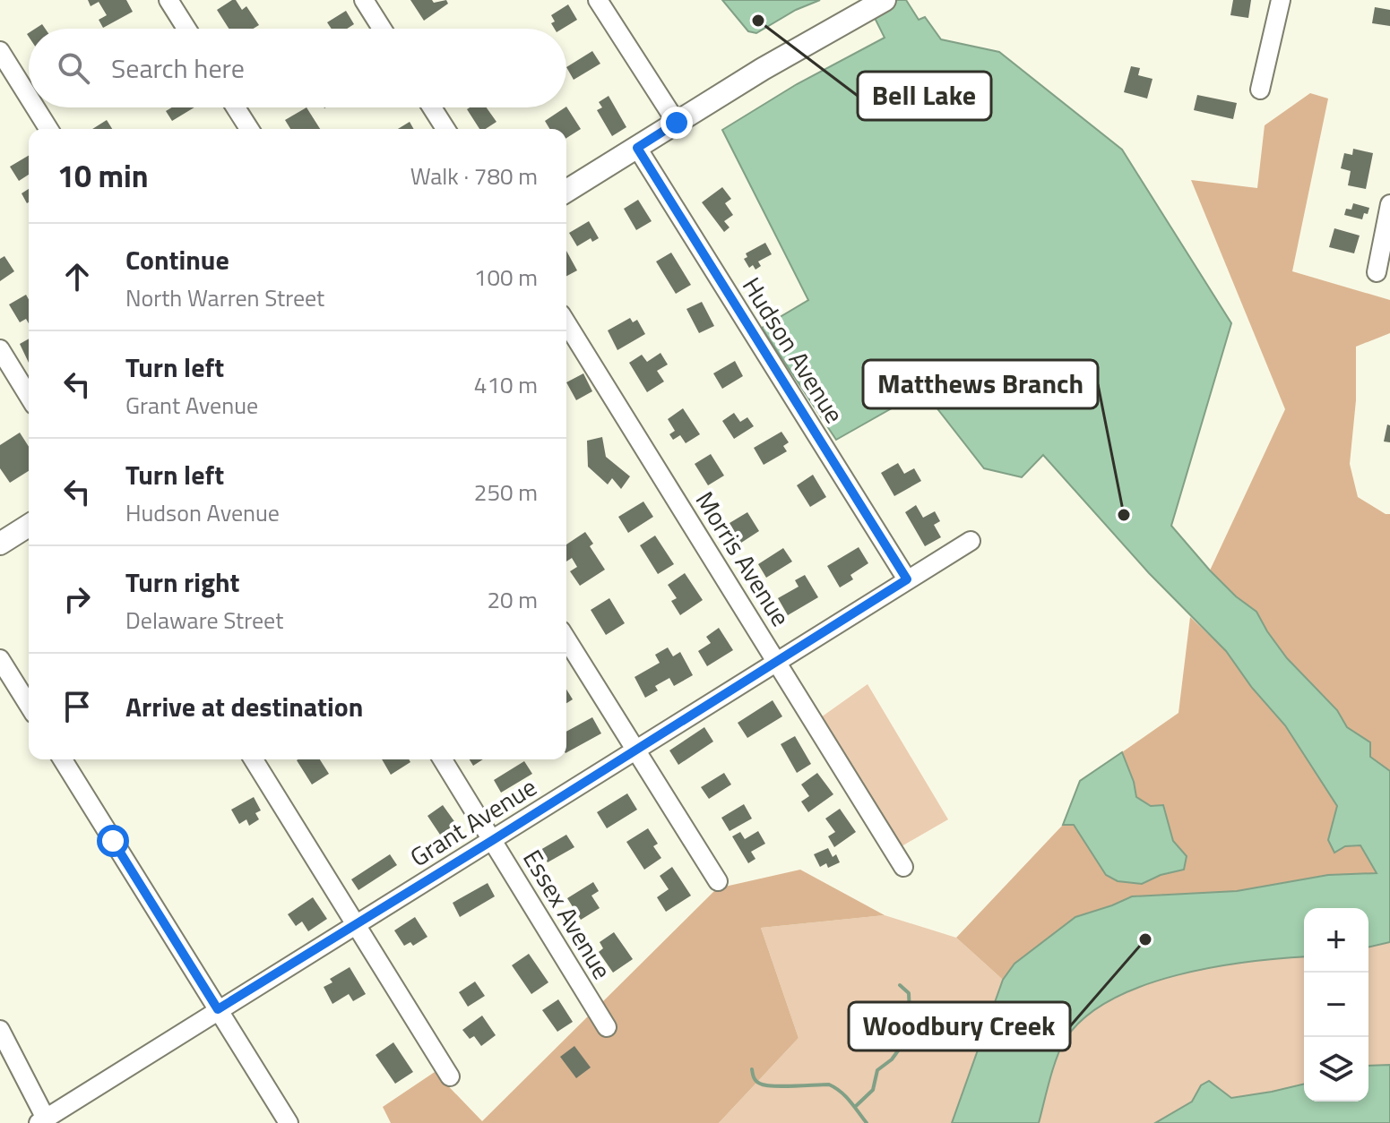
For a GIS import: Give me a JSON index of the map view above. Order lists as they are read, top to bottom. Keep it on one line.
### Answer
{"streets":{"street":["Hudson Avenue","Morris Avenue","Grant Avenue","Essex Avenue"]},"crossings":[["Hudson Avenue","Grant Avenue"],["Morris Avenue","Grant Avenue"],["Grant Avenue","Essex Avenue"]],"places":["Bell Lake","Matthews Branch","Woodbury Creek"],"page":{"search":"Search here","heading":["10 min","Walk · 780 m"],"list":[["Continue","North Warren Street","100 m"],["Turn left","Grant Avenue","410 m"],["Turn left","Hudson Avenue","250 m"],["Turn right","Delaware Street","20 m"],"Arrive at destination"],"map_buttons":["+","−"]}}
